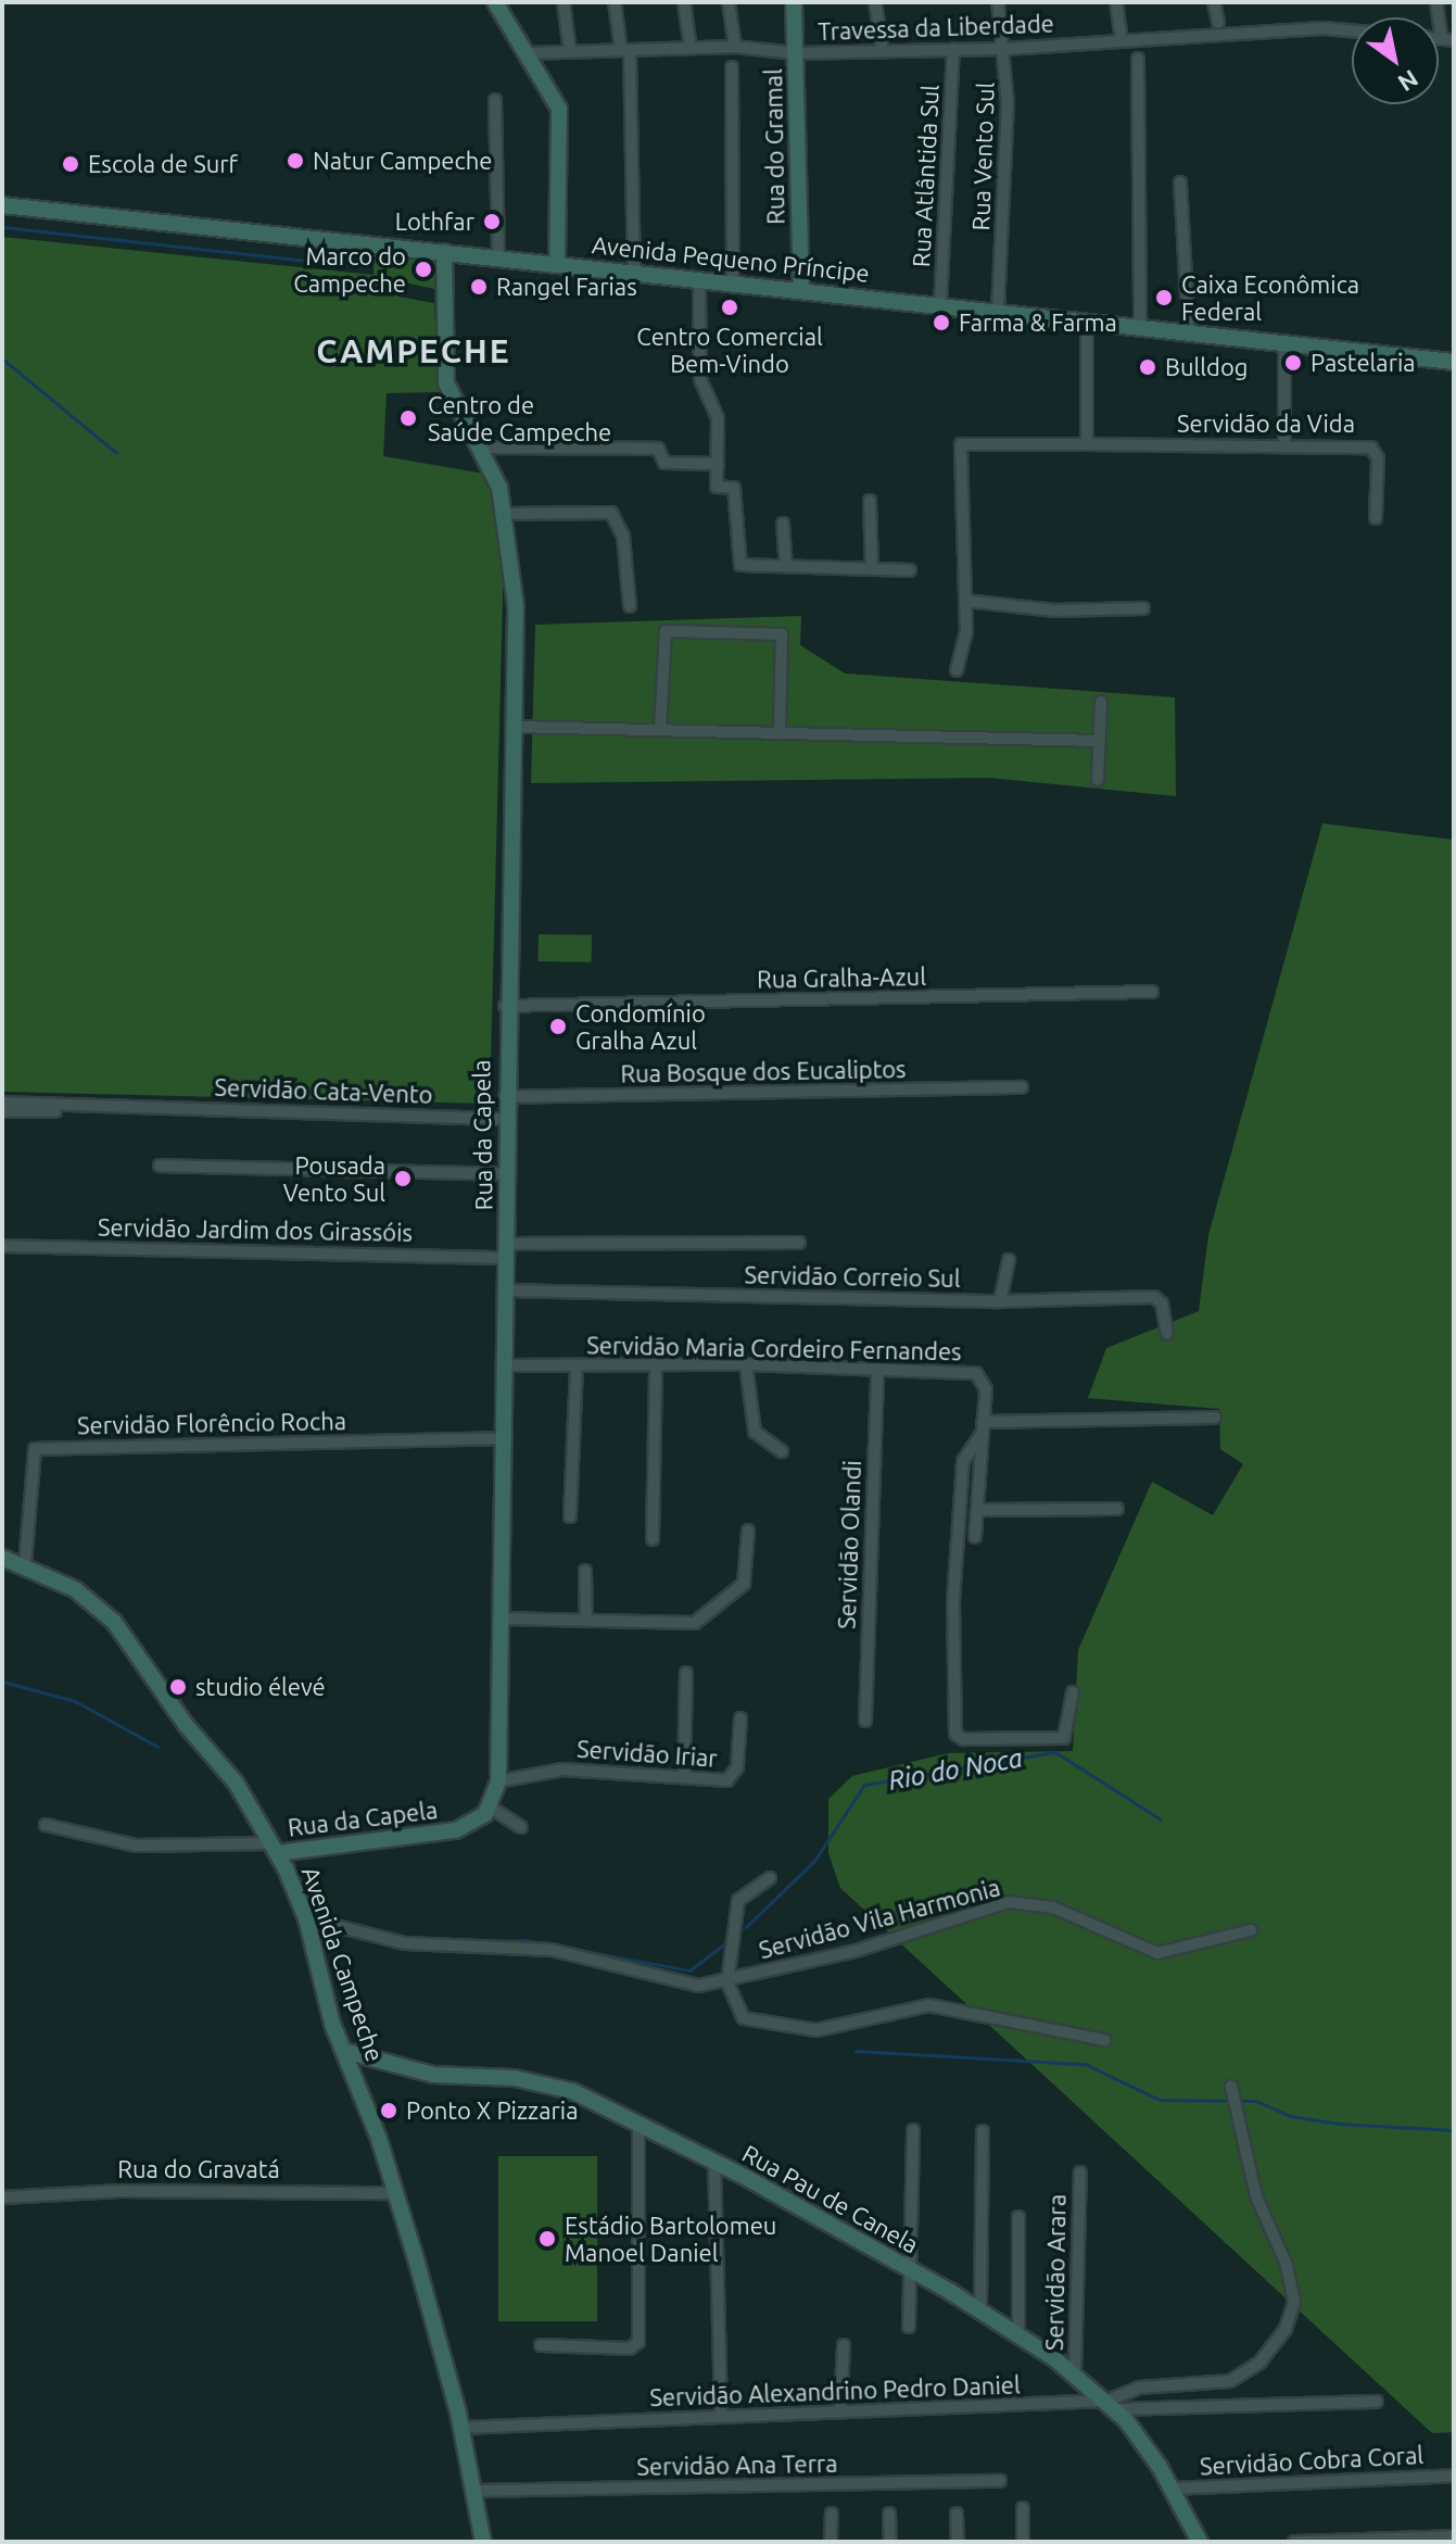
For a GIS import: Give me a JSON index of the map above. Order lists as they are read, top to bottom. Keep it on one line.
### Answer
{"streets":{"main road":["Rua do Gramal","Avenida Pequeno Príncipe","Rua da Capela","Avenida Campeche","Rua Pau de Canela"],"street":["Travessa da Liberdade","Rua Vento Sul","Rua Atlântida Sul","Servidão da Vida","Rua Gralha-Azul","Rua Bosque dos Eucaliptos","Servidão Cata-Vento","Servidão Jardim dos Girassóis","Servidão Correio Sul","Servidão Maria Cordeiro Fernandes","Servidão Florêncio Rocha","Servidão Olandi","Servidão Iriar","Servidão Vila Harmonia","Rua do Gravatá","Servidão Arara","Servidão Alexandrino Pedro Daniel","Servidão Cobra Coral","Servidão Ana Terra"]},"crossings":[["Travessa da Liberdade","Rua do Gramal"],["Travessa da Liberdade","Rua Vento Sul"],["Travessa da Liberdade","Rua Atlântida Sul"],["Rua do Gramal","Avenida Pequeno Príncipe"],["Rua Vento Sul","Avenida Pequeno Príncipe"],["Rua Atlântida Sul","Avenida Pequeno Príncipe"],["Avenida Pequeno Príncipe","Rua da Capela"],["Rua Gralha-Azul","Rua da Capela"],["Rua Bosque dos Eucaliptos","Rua da Capela"],["Servidão Cata-Vento","Rua da Capela"],["Rua da Capela","Servidão Jardim dos Girassóis"],["Rua da Capela","Servidão Correio Sul"],["Rua da Capela","Servidão Maria Cordeiro Fernandes"],["Rua da Capela","Servidão Florêncio Rocha"],["Rua da Capela","Servidão Iriar"],["Rua da Capela","Avenida Campeche"],["Servidão Maria Cordeiro Fernandes","Servidão Olandi"],["Servidão Florêncio Rocha","Avenida Campeche"],["Servidão Vila Harmonia","Avenida Campeche"],["Avenida Campeche","Rua do Gravatá"],["Avenida Campeche","Rua Pau de Canela"],["Avenida Campeche","Servidão Alexandrino Pedro Daniel"],["Avenida Campeche","Servidão Ana Terra"],["Rua Pau de Canela","Servidão Arara"],["Rua Pau de Canela","Servidão Alexandrino Pedro Daniel"],["Rua Pau de Canela","Servidão Cobra Coral"]],"districts":["CAMPECHE"],"water":["Rio do Noca"],"places":["Natur Campeche","Escola de Surf","Lothfar","Marco do Campeche","Rangel Farias","Caixa Econômica Federal","Centro Comercial Bem-Vindo","Farma & Farma","Pastelaria","Bulldog","Centro de Saúde Campeche","Condomínio Gralha Azul","Pousada Vento Sul","studio élevé","Ponto X Pizzaria","Estádio Bartolomeu Manoel Daniel"],"north":"bottom right"}
